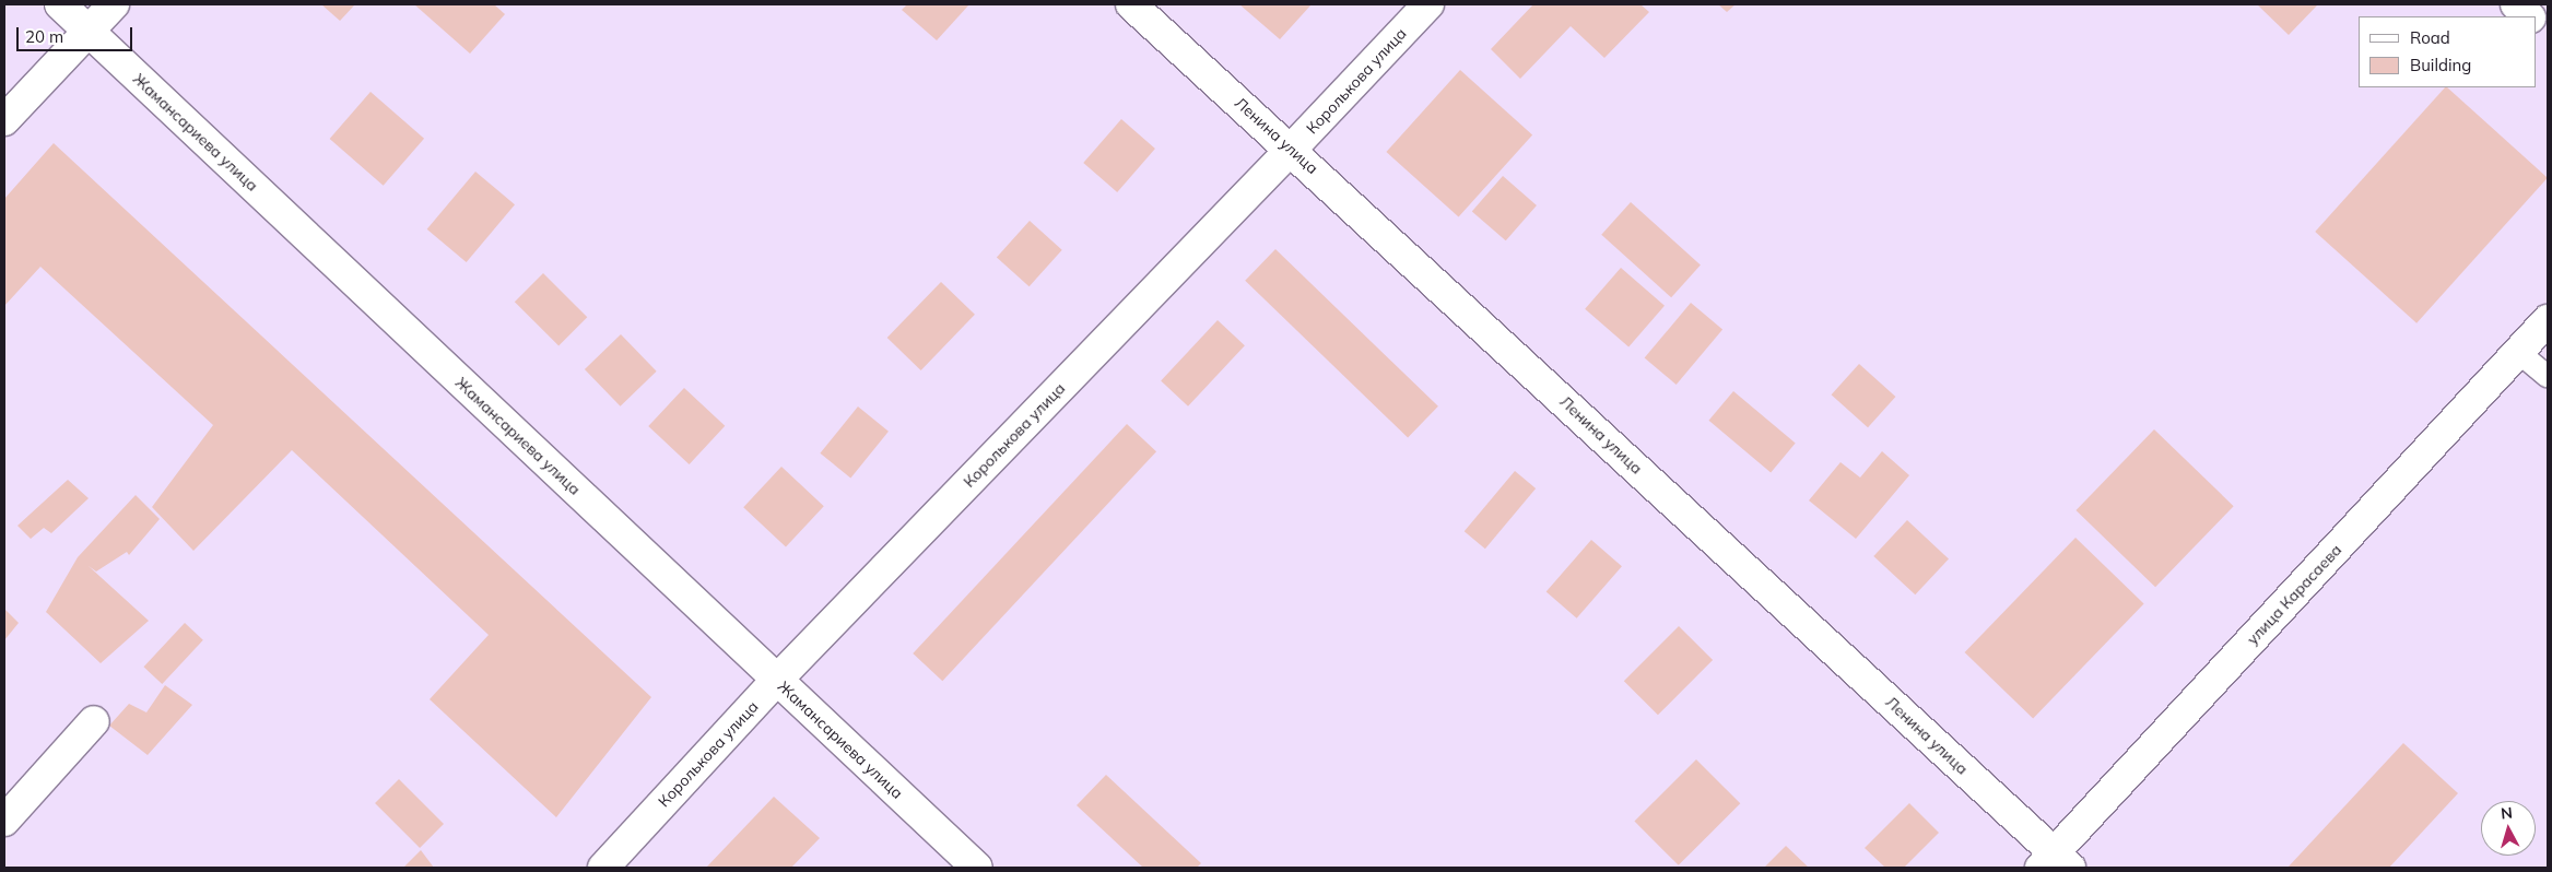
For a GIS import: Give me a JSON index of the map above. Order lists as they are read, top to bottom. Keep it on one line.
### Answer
{"streets":{"street":["Королькова улица","Жамансариева улица","Ленина улица","улица Карасаева"]},"crossings":[["Королькова улица","Жамансариева улица"],["Королькова улица","Ленина улица"],["Ленина улица","улица Карасаева"]],"legend":["Road","Building"],"scale_bar":"20 m","north":"top"}
